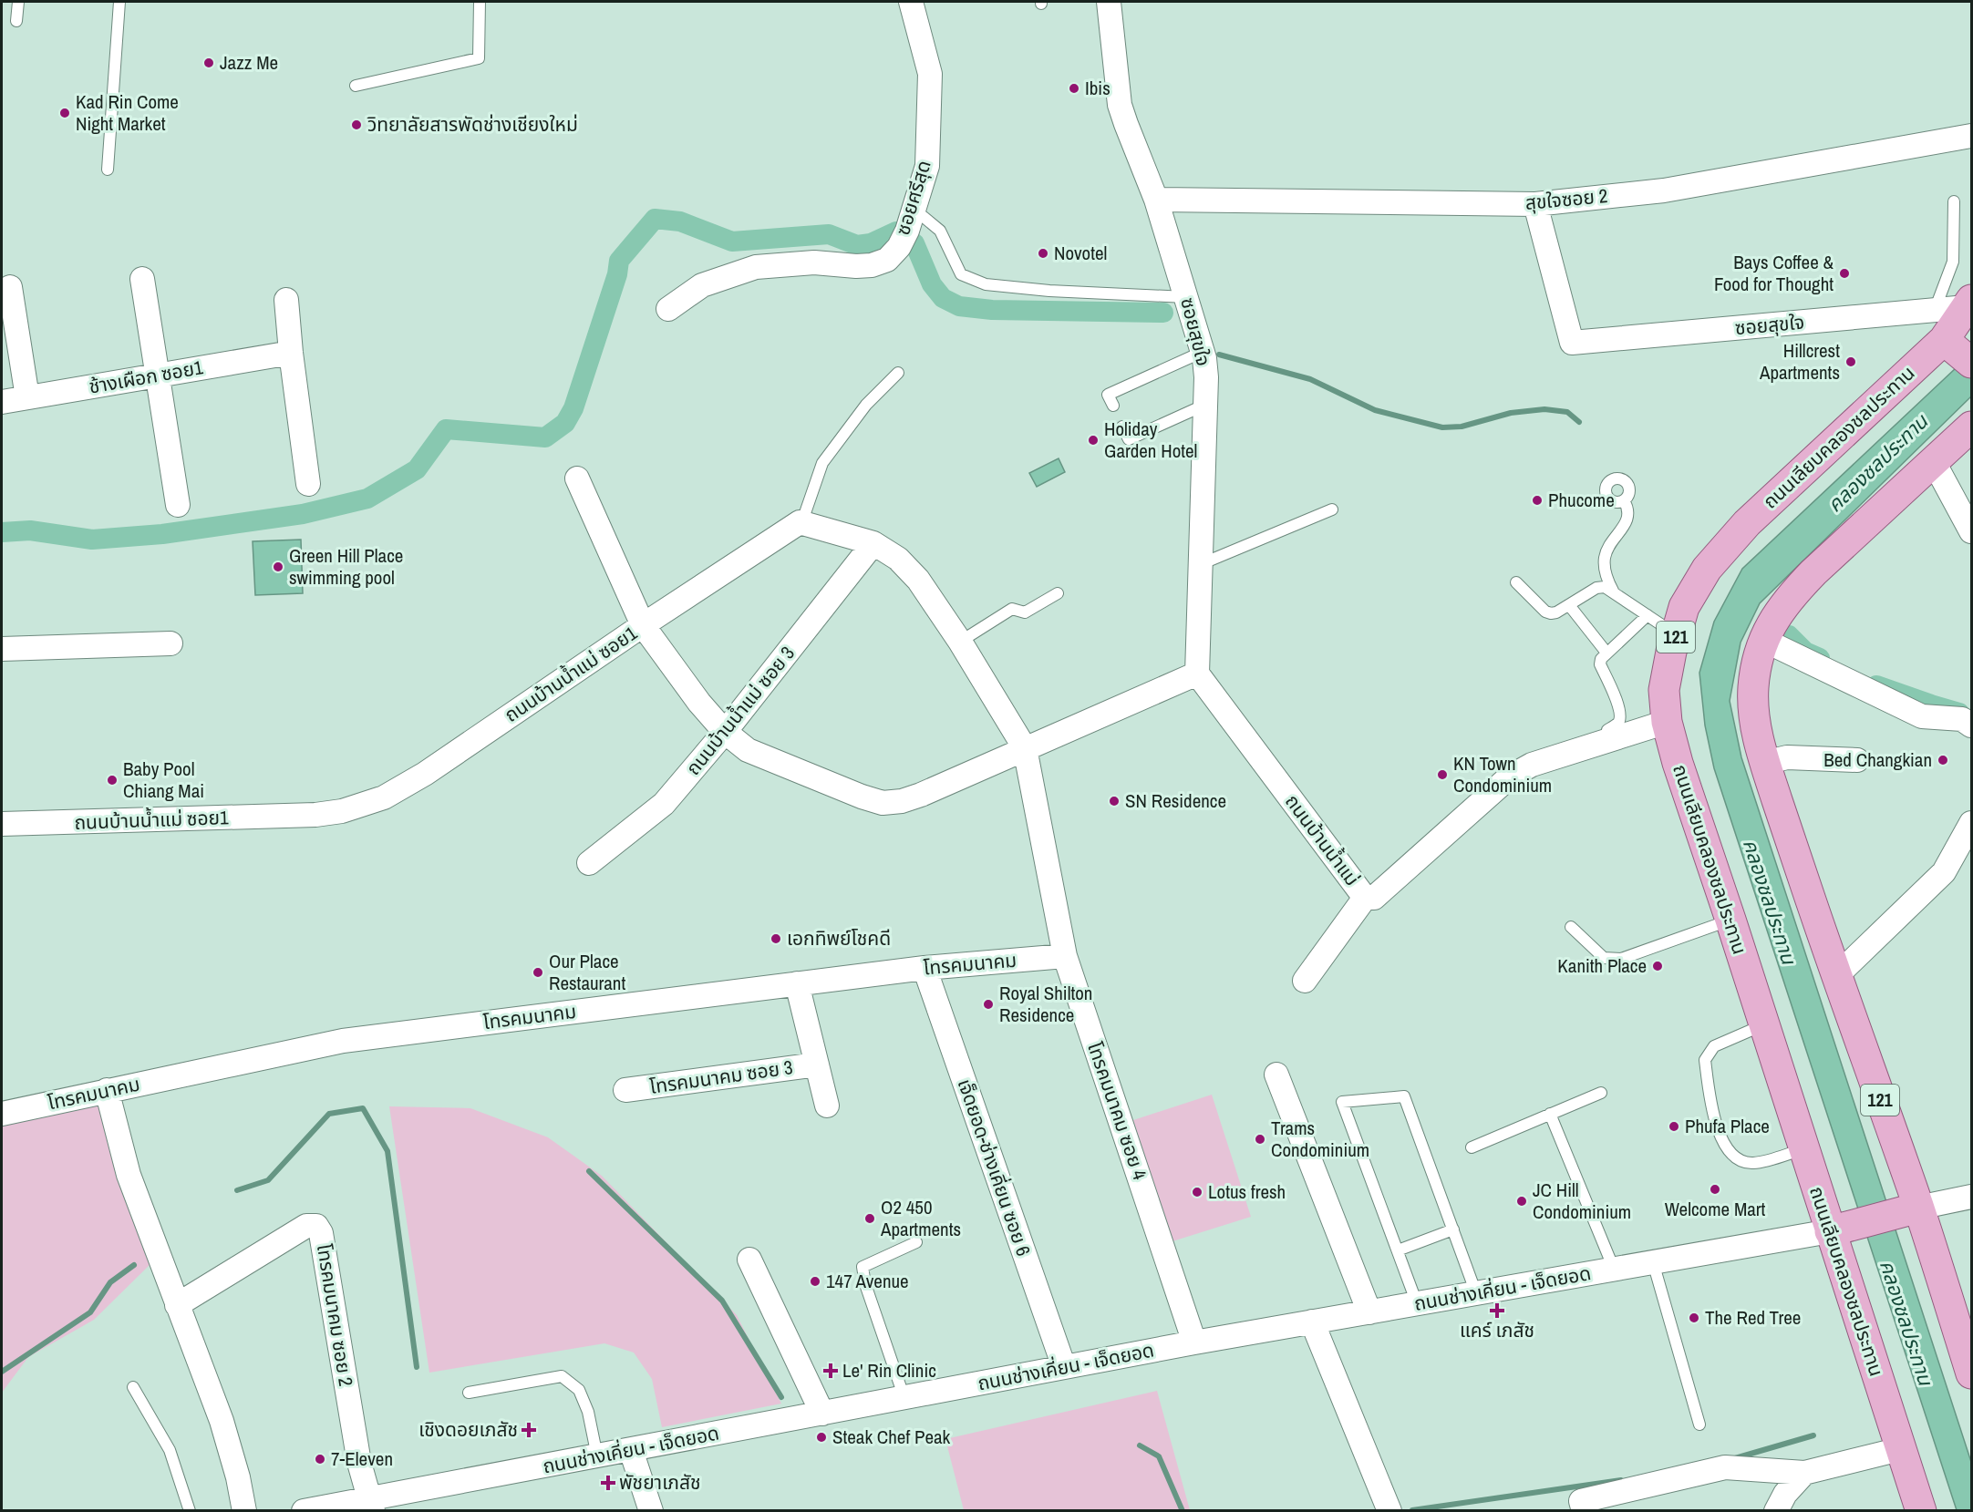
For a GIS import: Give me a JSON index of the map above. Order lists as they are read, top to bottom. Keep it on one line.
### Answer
{"streets":{"main road":["ถนนเลียบคลองชลประทาน","121"],"street":["ซอยศรีสุด","สุขใจซอย 2","ซอยสุขใจ","ช้างเผือก ซอย1","ถนนบ้านน้ำแม่ ซอย1","ถนนบ้านน้ำแม่ ซอย 3","ถนนบ้านน้ำแม่","โทรคมนาคม","โทรคมนาคม ซอย 3","โทรคมนาคม ซอย 4","เจ็ดยอด-ช่างเคี่ยน ซอย 6","ถนนช่างเคี่ยน - เจ็ดยอด","โทรคมนาคม ซอย 2"]},"crossings":[["สุขใจซอย 2","ซอยสุขใจ"],["ซอยสุขใจ","ถนนเลียบคลองชลประทาน"],["ซอยสุขใจ","ถนนบ้านน้ำแม่"],["ถนนเลียบคลองชลประทาน","ถนนบ้านน้ำแม่"],["ถนนเลียบคลองชลประทาน","ถนนช่างเคี่ยน - เจ็ดยอด"],["โทรคมนาคม","โทรคมนาคม ซอย 3"],["โทรคมนาคม","โทรคมนาคม ซอย 4"],["โทรคมนาคม","เจ็ดยอด-ช่างเคี่ยน ซอย 6"],["โทรคมนาคม ซอย 4","ถนนช่างเคี่ยน - เจ็ดยอด"],["เจ็ดยอด-ช่างเคี่ยน ซอย 6","ถนนช่างเคี่ยน - เจ็ดยอด"],["ถนนช่างเคี่ยน - เจ็ดยอด","โทรคมนาคม ซอย 2"]],"water":["คลองชลประทาน"],"places":{"other":["Jazz Me","Ibis","Kad Rin Come Night Market","วิทยาลัยสารพัดช่างเชียงใหม่","Novotel","Bays Coffee & Food for Thought","Hillcrest Apartments","Holiday Garden Hotel","Phucome","Green Hill Place swimming pool","Bed Changkian","KN Town Condominium","Baby Pool Chiang Mai","SN Residence","เอกทิพย์โชคดี","Kanith Place","Our Place Restaurant","Royal Shilton Residence","Phufa Place","Trams Condominium","Welcome Mart","Lotus fresh","JC Hill Condominium","O2 450 Apartments","147 Avenue","The Red Tree","Steak Chef Peak","7-Eleven"],"health":["แคร์ เภสัช","Le' Rin Clinic","เชิงดอยเภสัช","พัชยาเภสัช"]}}
